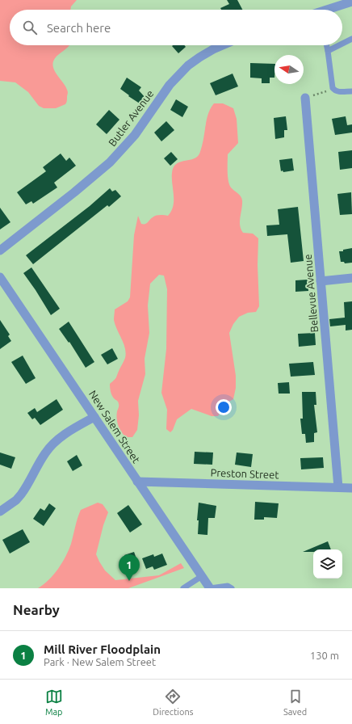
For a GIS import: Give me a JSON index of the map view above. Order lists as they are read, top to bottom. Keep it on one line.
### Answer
{"streets":{"street":["Butler Avenue","Bellevue Avenue","New Salem Street","Preston Street"]},"crossings":[["Bellevue Avenue","Preston Street"],["New Salem Street","Preston Street"]],"north":"left","page":{"search":"Search here","pins":"1","heading":"Nearby","list":[{"mark":"1","name":"Mill River Floodplain","note":"Park · New Salem Street","value":"130 m"}],"nav":["Map","Directions","Saved"]}}
